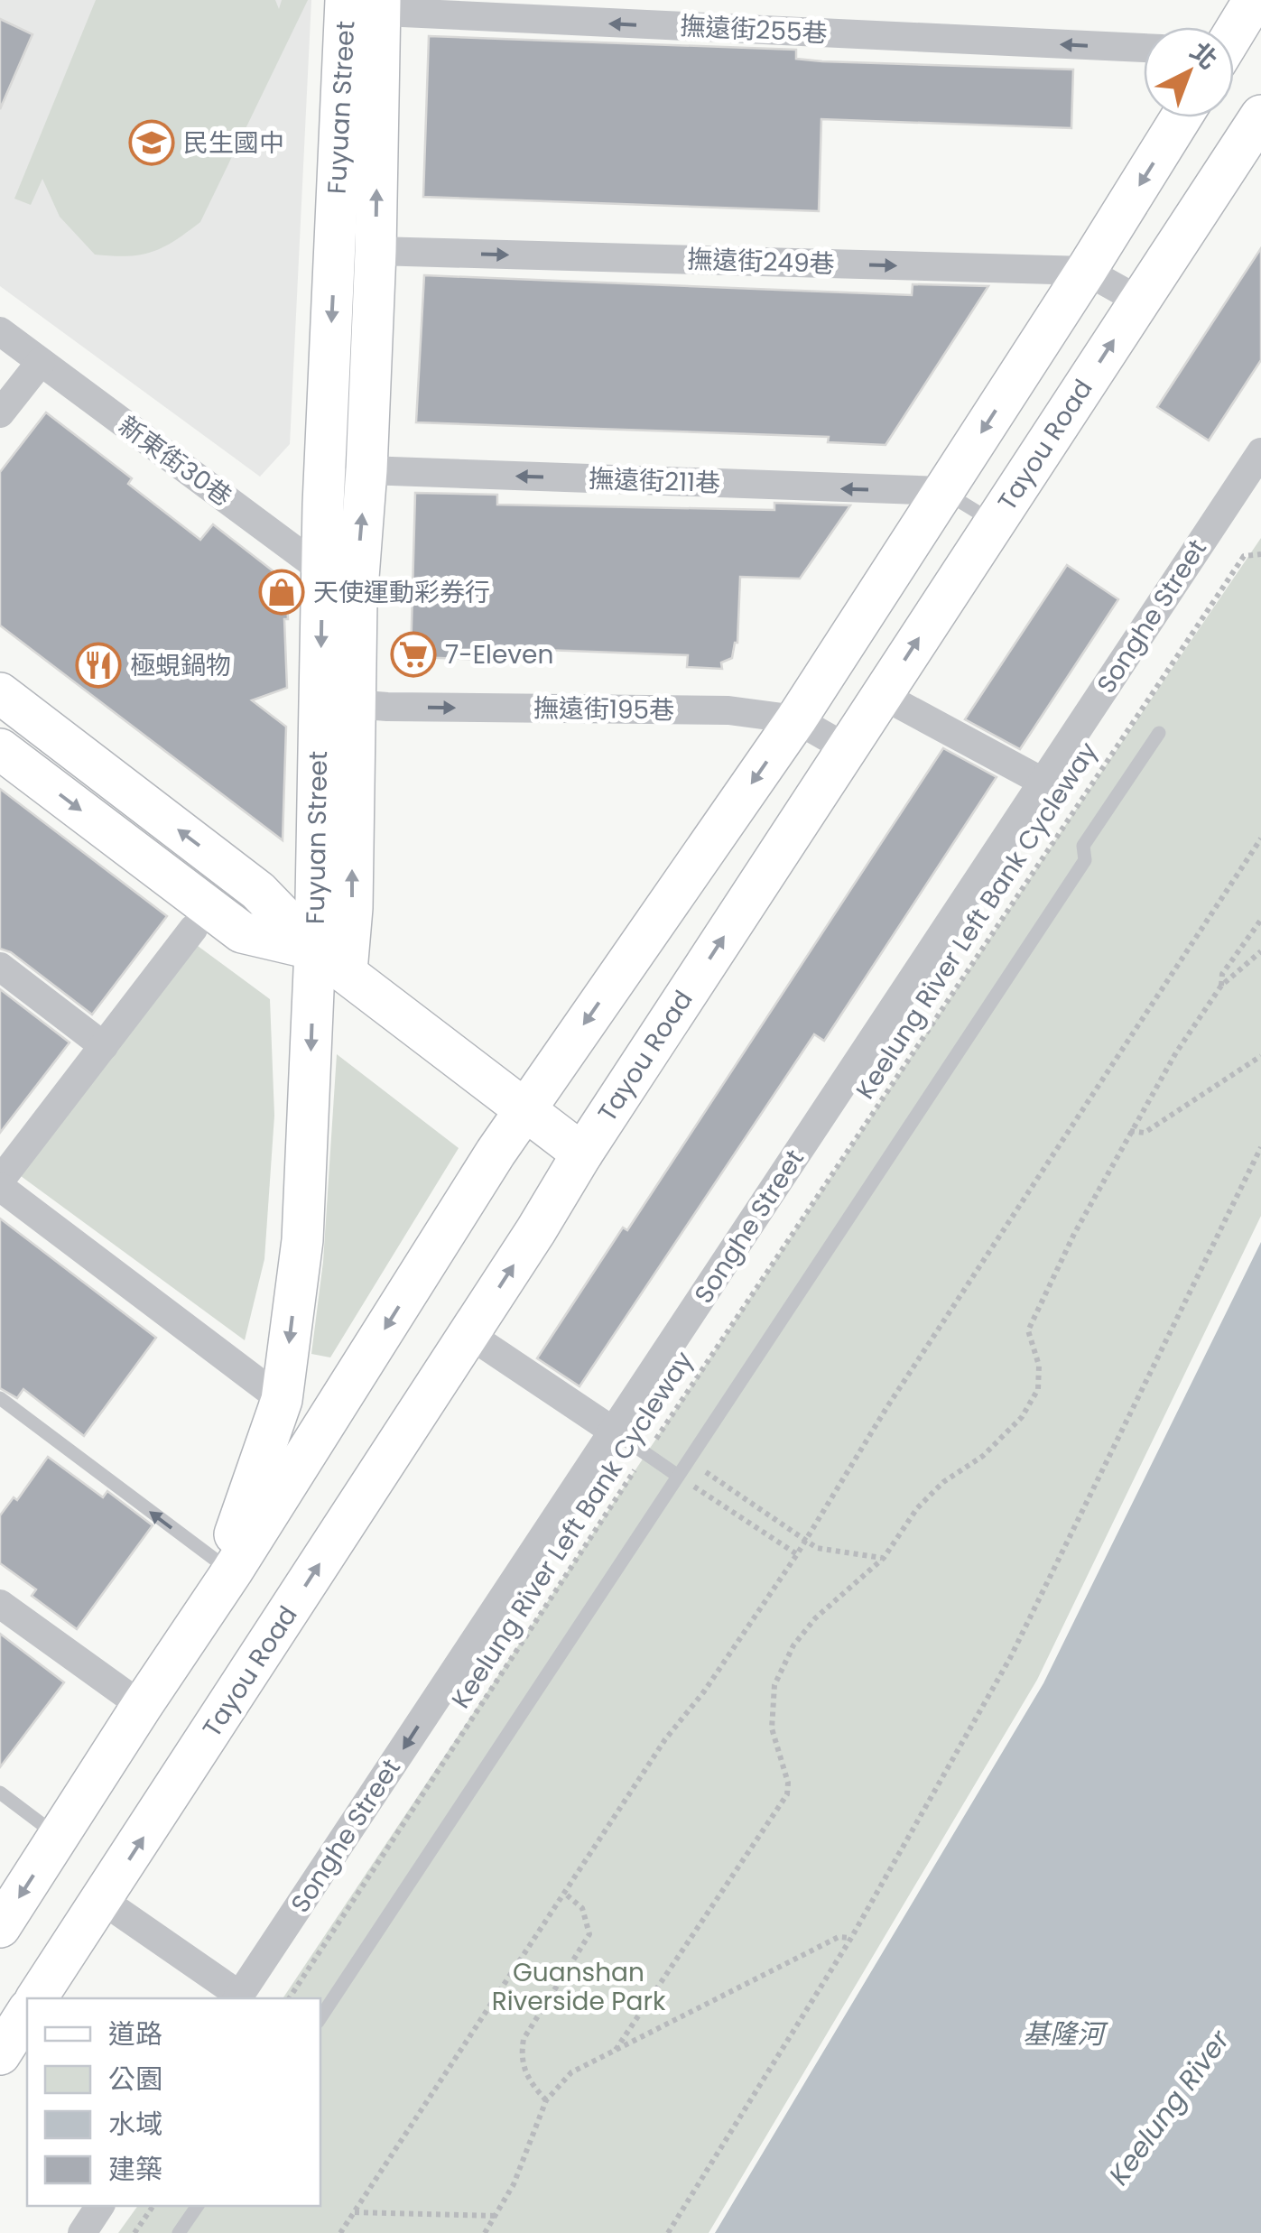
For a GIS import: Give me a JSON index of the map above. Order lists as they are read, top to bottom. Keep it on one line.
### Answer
{"streets":{"main road":["Fuyuan Street","Tayou Road"],"street":["撫遠街255巷","撫遠街249巷","新東街30巷","撫遠街211巷","Songhe Street","撫遠街195巷"],"path":["Keelung River Left Bank Cycleway"]},"crossings":[["撫遠街255巷","Fuyuan Street"],["Fuyuan Street","撫遠街249巷"],["Fuyuan Street","新東街30巷"],["Fuyuan Street","撫遠街211巷"],["Fuyuan Street","撫遠街195巷"],["撫遠街249巷","Tayou Road"],["Tayou Road","撫遠街195巷"]],"one_way":["撫遠街255巷","撫遠街249巷","撫遠街211巷","Songhe Street","撫遠街195巷"],"water":["基隆河","Keelung River"],"parks":["Guanshan Riverside Park"],"places":{"school or university":["民生國中"],"shop":["天使運動彩券行"],"supermarket":["7-Eleven"],"restaurant":["極蜆鍋物"]},"legend":["道路","公園","水域","建築"],"north":"top right"}
